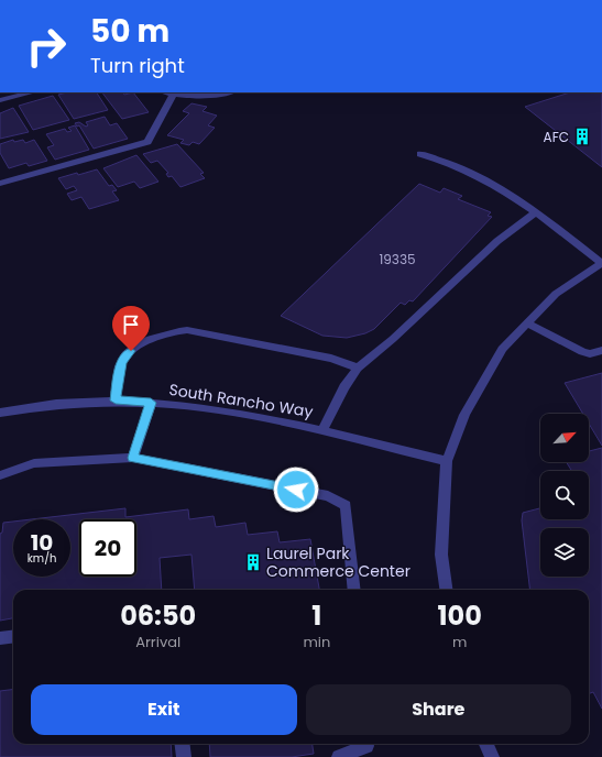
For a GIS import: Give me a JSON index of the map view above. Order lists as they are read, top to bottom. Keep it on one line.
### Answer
{"streets":{"street":["South Rancho Way"]},"places":{"building":["AFC","Laurel Park Commerce Center"]},"house_numbers":["19335"],"north":"top right","page":{"turn":["50 m","Turn right"],"speed":"10 km/h","limit":"20","eta":["06:50","Arrival","1","min","100","m"],"buttons":["Exit","Share"]}}
